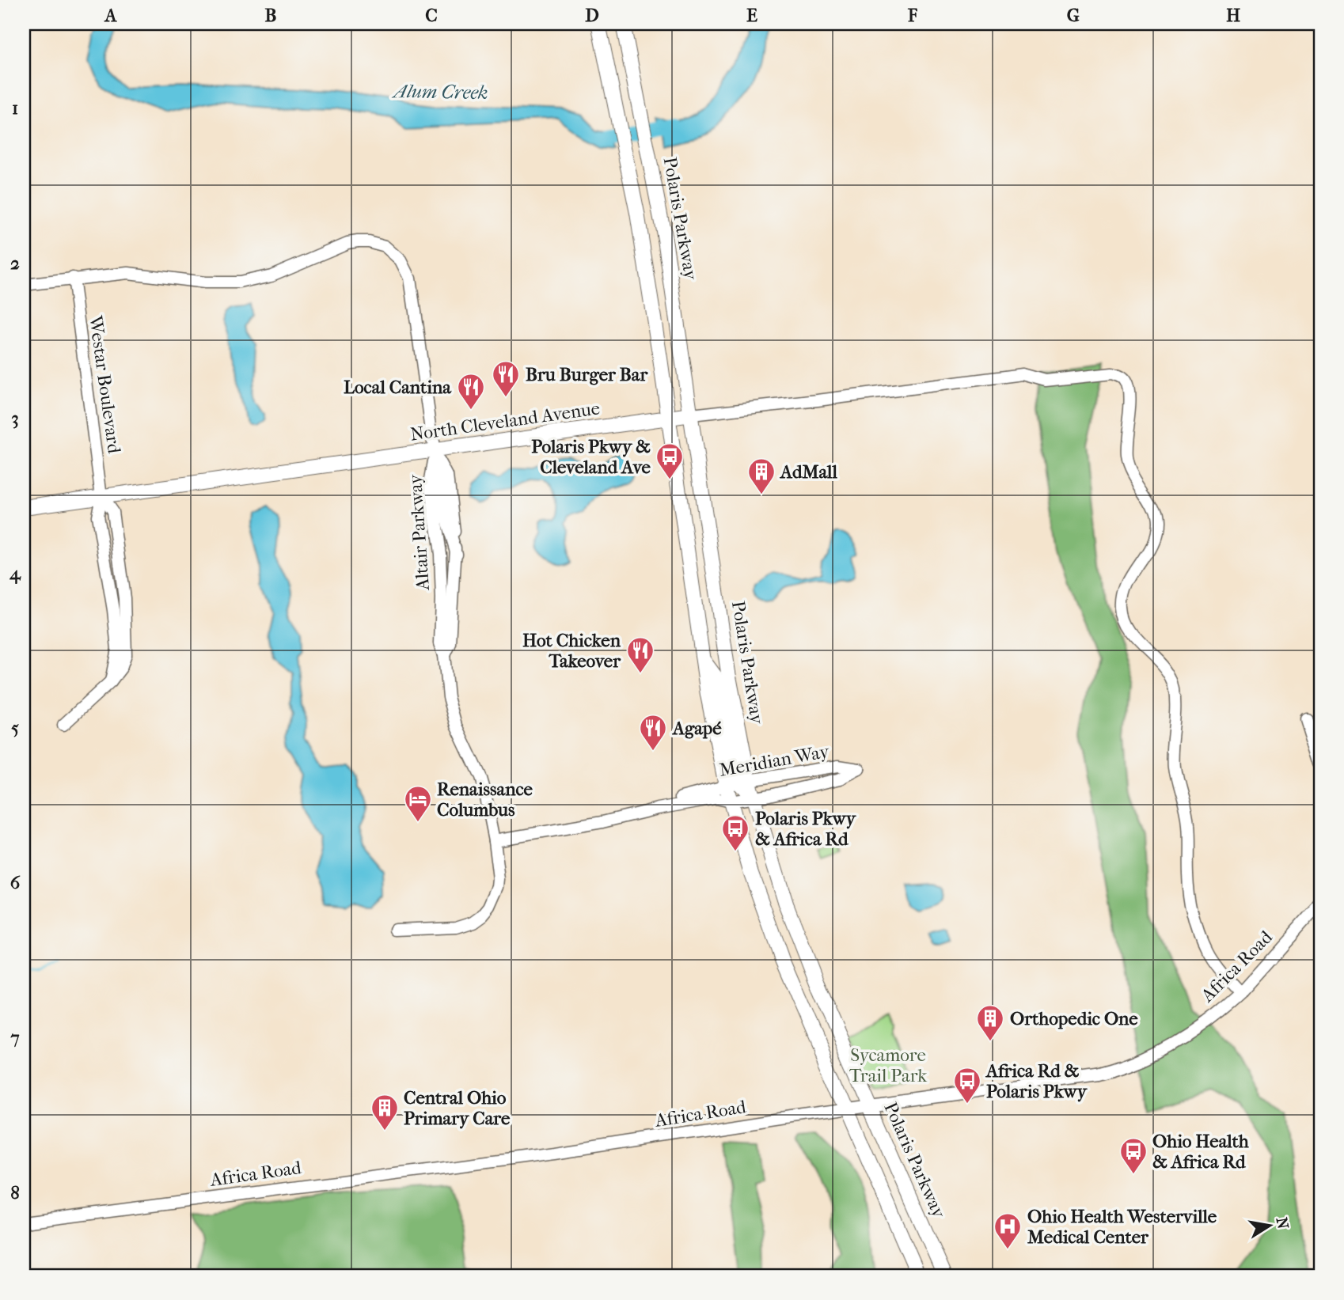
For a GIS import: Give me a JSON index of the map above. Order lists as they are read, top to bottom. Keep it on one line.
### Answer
{"streets":{"main road":["Polaris Parkway","North Cleveland Avenue"],"street":["Westar Boulevard","Altair Parkway","Meridian Way","Africa Road"]},"crossings":[["Polaris Parkway","North Cleveland Avenue"],["Polaris Parkway","Meridian Way"],["Polaris Parkway","Africa Road"],["Westar Boulevard","North Cleveland Avenue"],["North Cleveland Avenue","Altair Parkway"],["North Cleveland Avenue","Africa Road"],["Altair Parkway","Meridian Way"]],"water":["Alum Creek"],"parks":["Sycamore Trail Park"],"places":{"restaurant":["Bru Burger Bar","Local Cantina","Hot Chicken Takeover","Agapé"],"bus stop":["Polaris Pkwy & Cleveland Ave","Polaris Pkwy & Africa Rd","Africa Rd & Polaris Pkwy","Ohio Health & Africa Rd"],"building":["AdMall","Orthopedic One","Central Ohio Primary Care"],"hotel":["Renaissance Columbus"],"hospital":["Ohio Health Westerville Medical Center"]},"north":"right","grid":{"columns":["A","B","C","D","E","F","G","H"],"rows":["1","2","3","4","5","6","7","8"]}}
